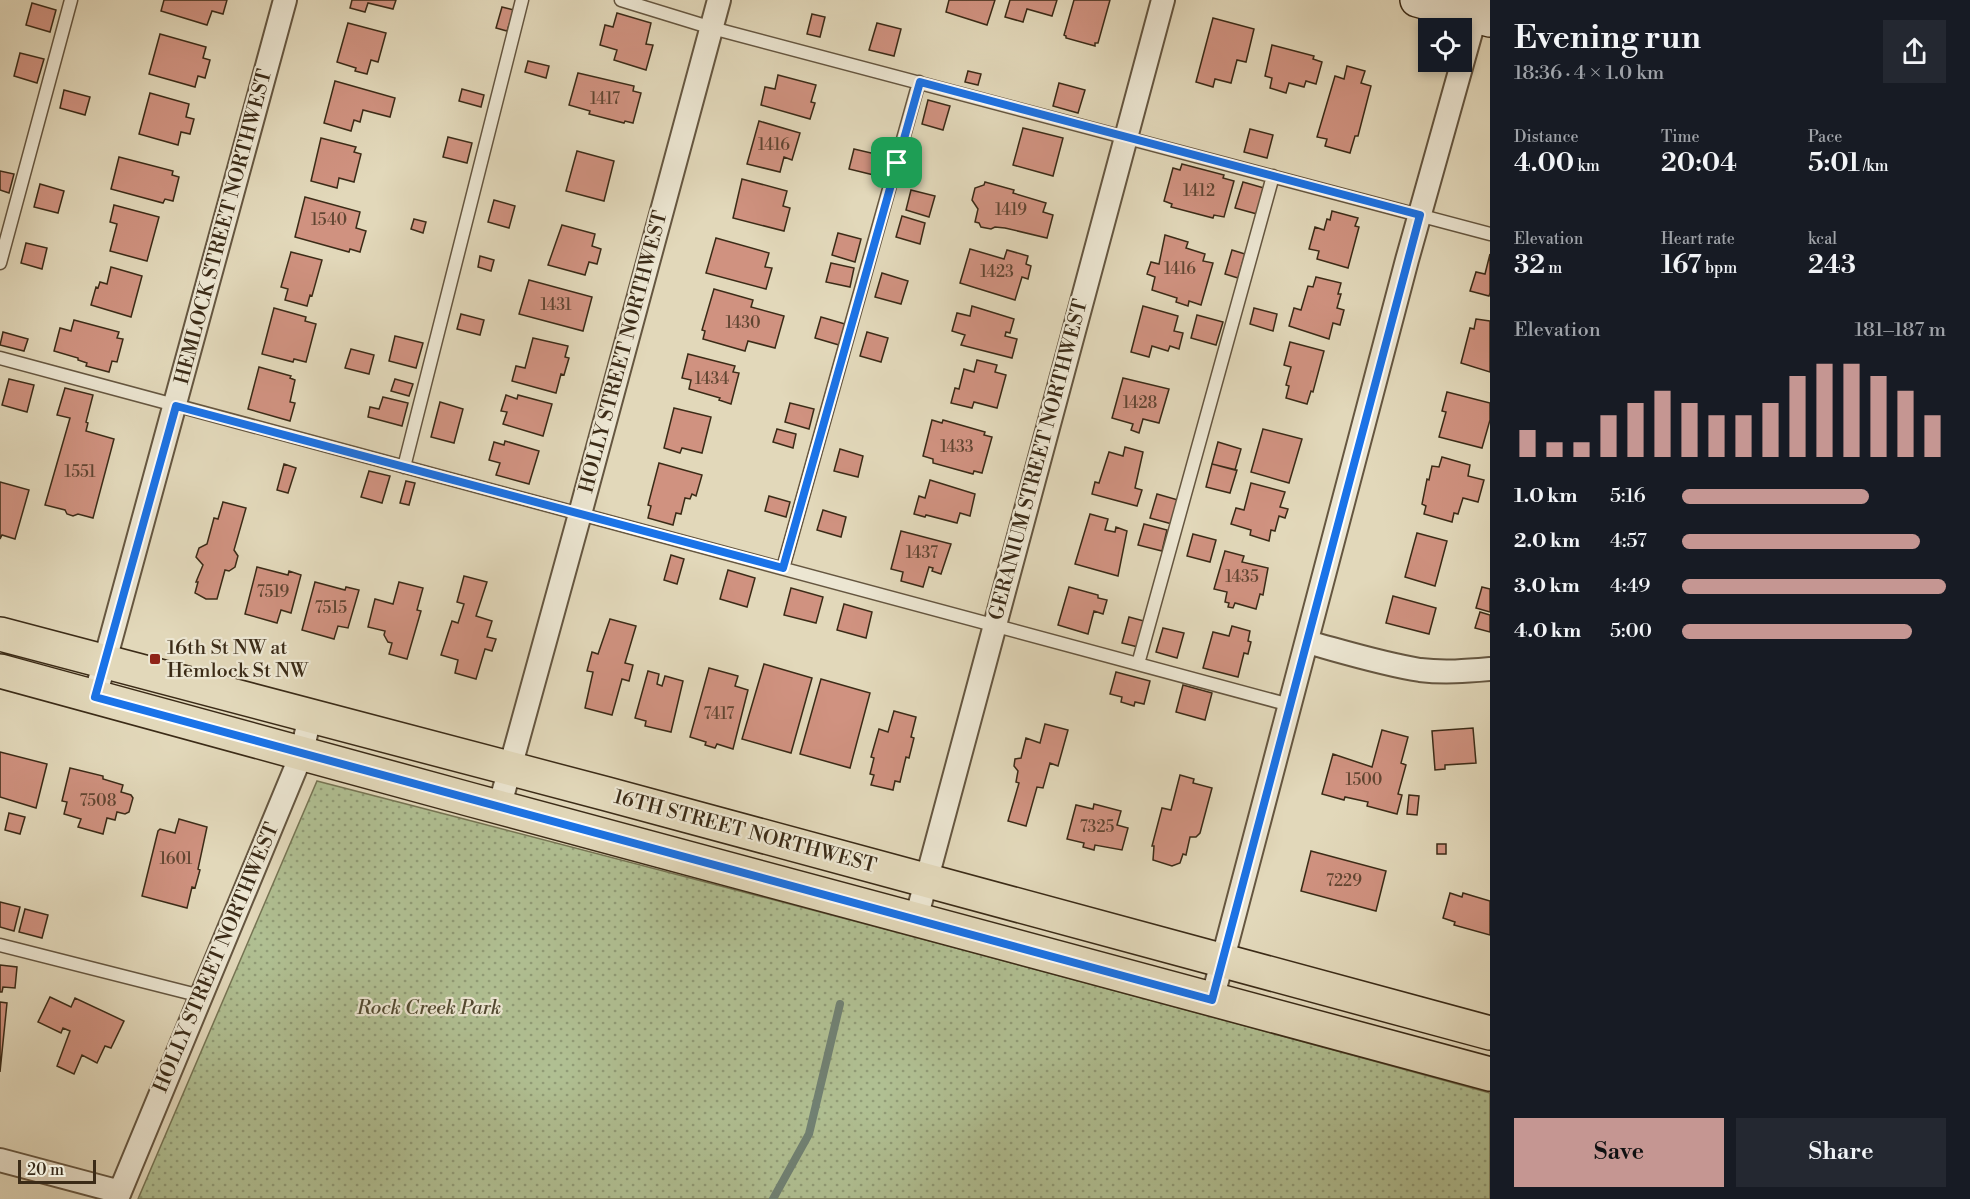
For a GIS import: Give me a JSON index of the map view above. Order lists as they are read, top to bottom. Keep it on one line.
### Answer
{"streets":{"main road":["16TH STREET NORTHWEST"],"street":["HEMLOCK STREET NORTHWEST","HOLLY STREET NORTHWEST","GERANIUM STREET NORTHWEST"]},"crossings":[["HEMLOCK STREET NORTHWEST","16TH STREET NORTHWEST"],["HOLLY STREET NORTHWEST","16TH STREET NORTHWEST"],["GERANIUM STREET NORTHWEST","16TH STREET NORTHWEST"]],"parks":["Rock Creek Park"],"places":{"transit":["16th St NW at Hemlock St NW"]},"house_numbers":["1417","1416","1412","1419","1540","1416","1423","1431","1430","1434","1428","1433","1551","1437","1435","7519","7515","7417","1500","7508","7325","1601","7229"],"scale_bar":"20 m","page":{"heading":["Evening run","18:36 · 4 × 1.0 km"],"stats":[["Distance","4.00 km"],["Time","20:04"],["Pace","5:01 /km"],["Elevation","32 m"],["Heart rate","167 bpm"],["kcal","243"]],"chart":["Elevation","181–187 m"],"list":[{"name":"1.0 km","note":"5:16"},{"name":"2.0 km","note":"4:57"},{"name":"3.0 km","note":"4:49"},{"name":"4.0 km","note":"5:00"}],"buttons":["Save","Share"],"scale":"20 m"}}
